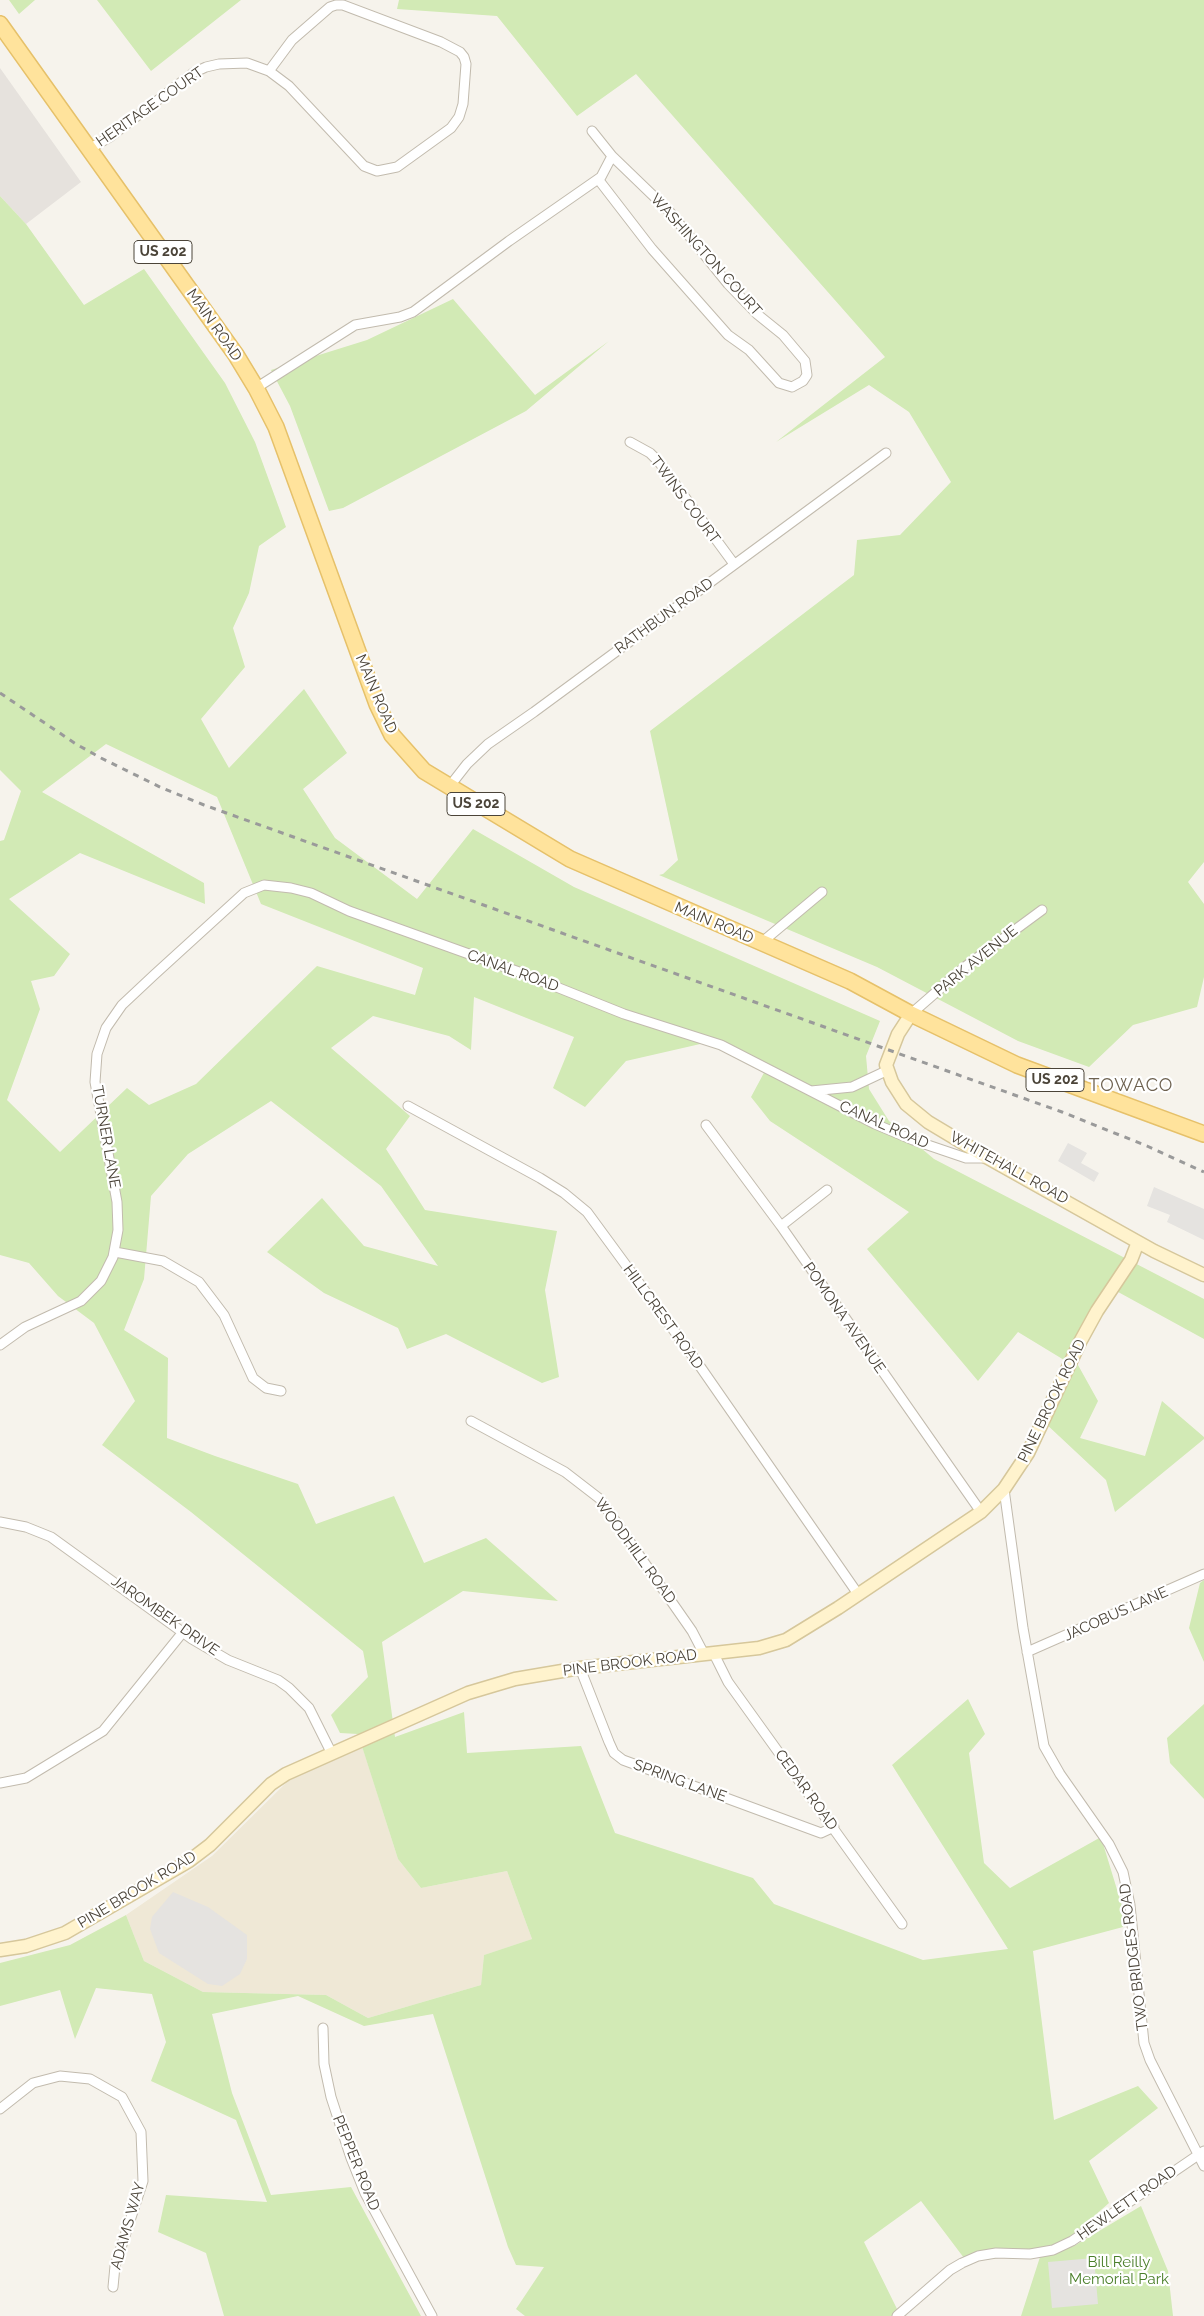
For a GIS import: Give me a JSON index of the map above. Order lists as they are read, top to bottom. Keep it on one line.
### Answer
{"streets":{"main road":["US 202","MAIN ROAD"],"street":["HERITAGE COURT","WASHINGTON COURT","TWINS COURT","RATHBUN ROAD","PARK AVENUE","CANAL ROAD","TURNER LANE","WHITEHALL ROAD","HILLCREST ROAD","POMONA AVENUE","PINE BROOK ROAD","WOODHILL ROAD","JACOBUS LANE","JAROMBEK DRIVE","SPRING LANE","CEDAR ROAD","TWO BRIDGES ROAD","PEPPER ROAD","HEWLETT ROAD","ADAMS WAY"]},"crossings":[["HERITAGE COURT","MAIN ROAD"],["MAIN ROAD","RATHBUN ROAD"],["MAIN ROAD","PARK AVENUE"],["TWINS COURT","RATHBUN ROAD"],["CANAL ROAD","TURNER LANE"],["CANAL ROAD","WHITEHALL ROAD"],["WHITEHALL ROAD","PINE BROOK ROAD"],["HILLCREST ROAD","PINE BROOK ROAD"],["POMONA AVENUE","PINE BROOK ROAD"],["PINE BROOK ROAD","WOODHILL ROAD"],["PINE BROOK ROAD","JAROMBEK DRIVE"],["PINE BROOK ROAD","SPRING LANE"],["PINE BROOK ROAD","CEDAR ROAD"],["PINE BROOK ROAD","TWO BRIDGES ROAD"],["WOODHILL ROAD","CEDAR ROAD"],["JACOBUS LANE","TWO BRIDGES ROAD"],["SPRING LANE","CEDAR ROAD"],["TWO BRIDGES ROAD","HEWLETT ROAD"]],"districts":["TOWACO"],"parks":["Bill Reilly Memorial Park"]}
